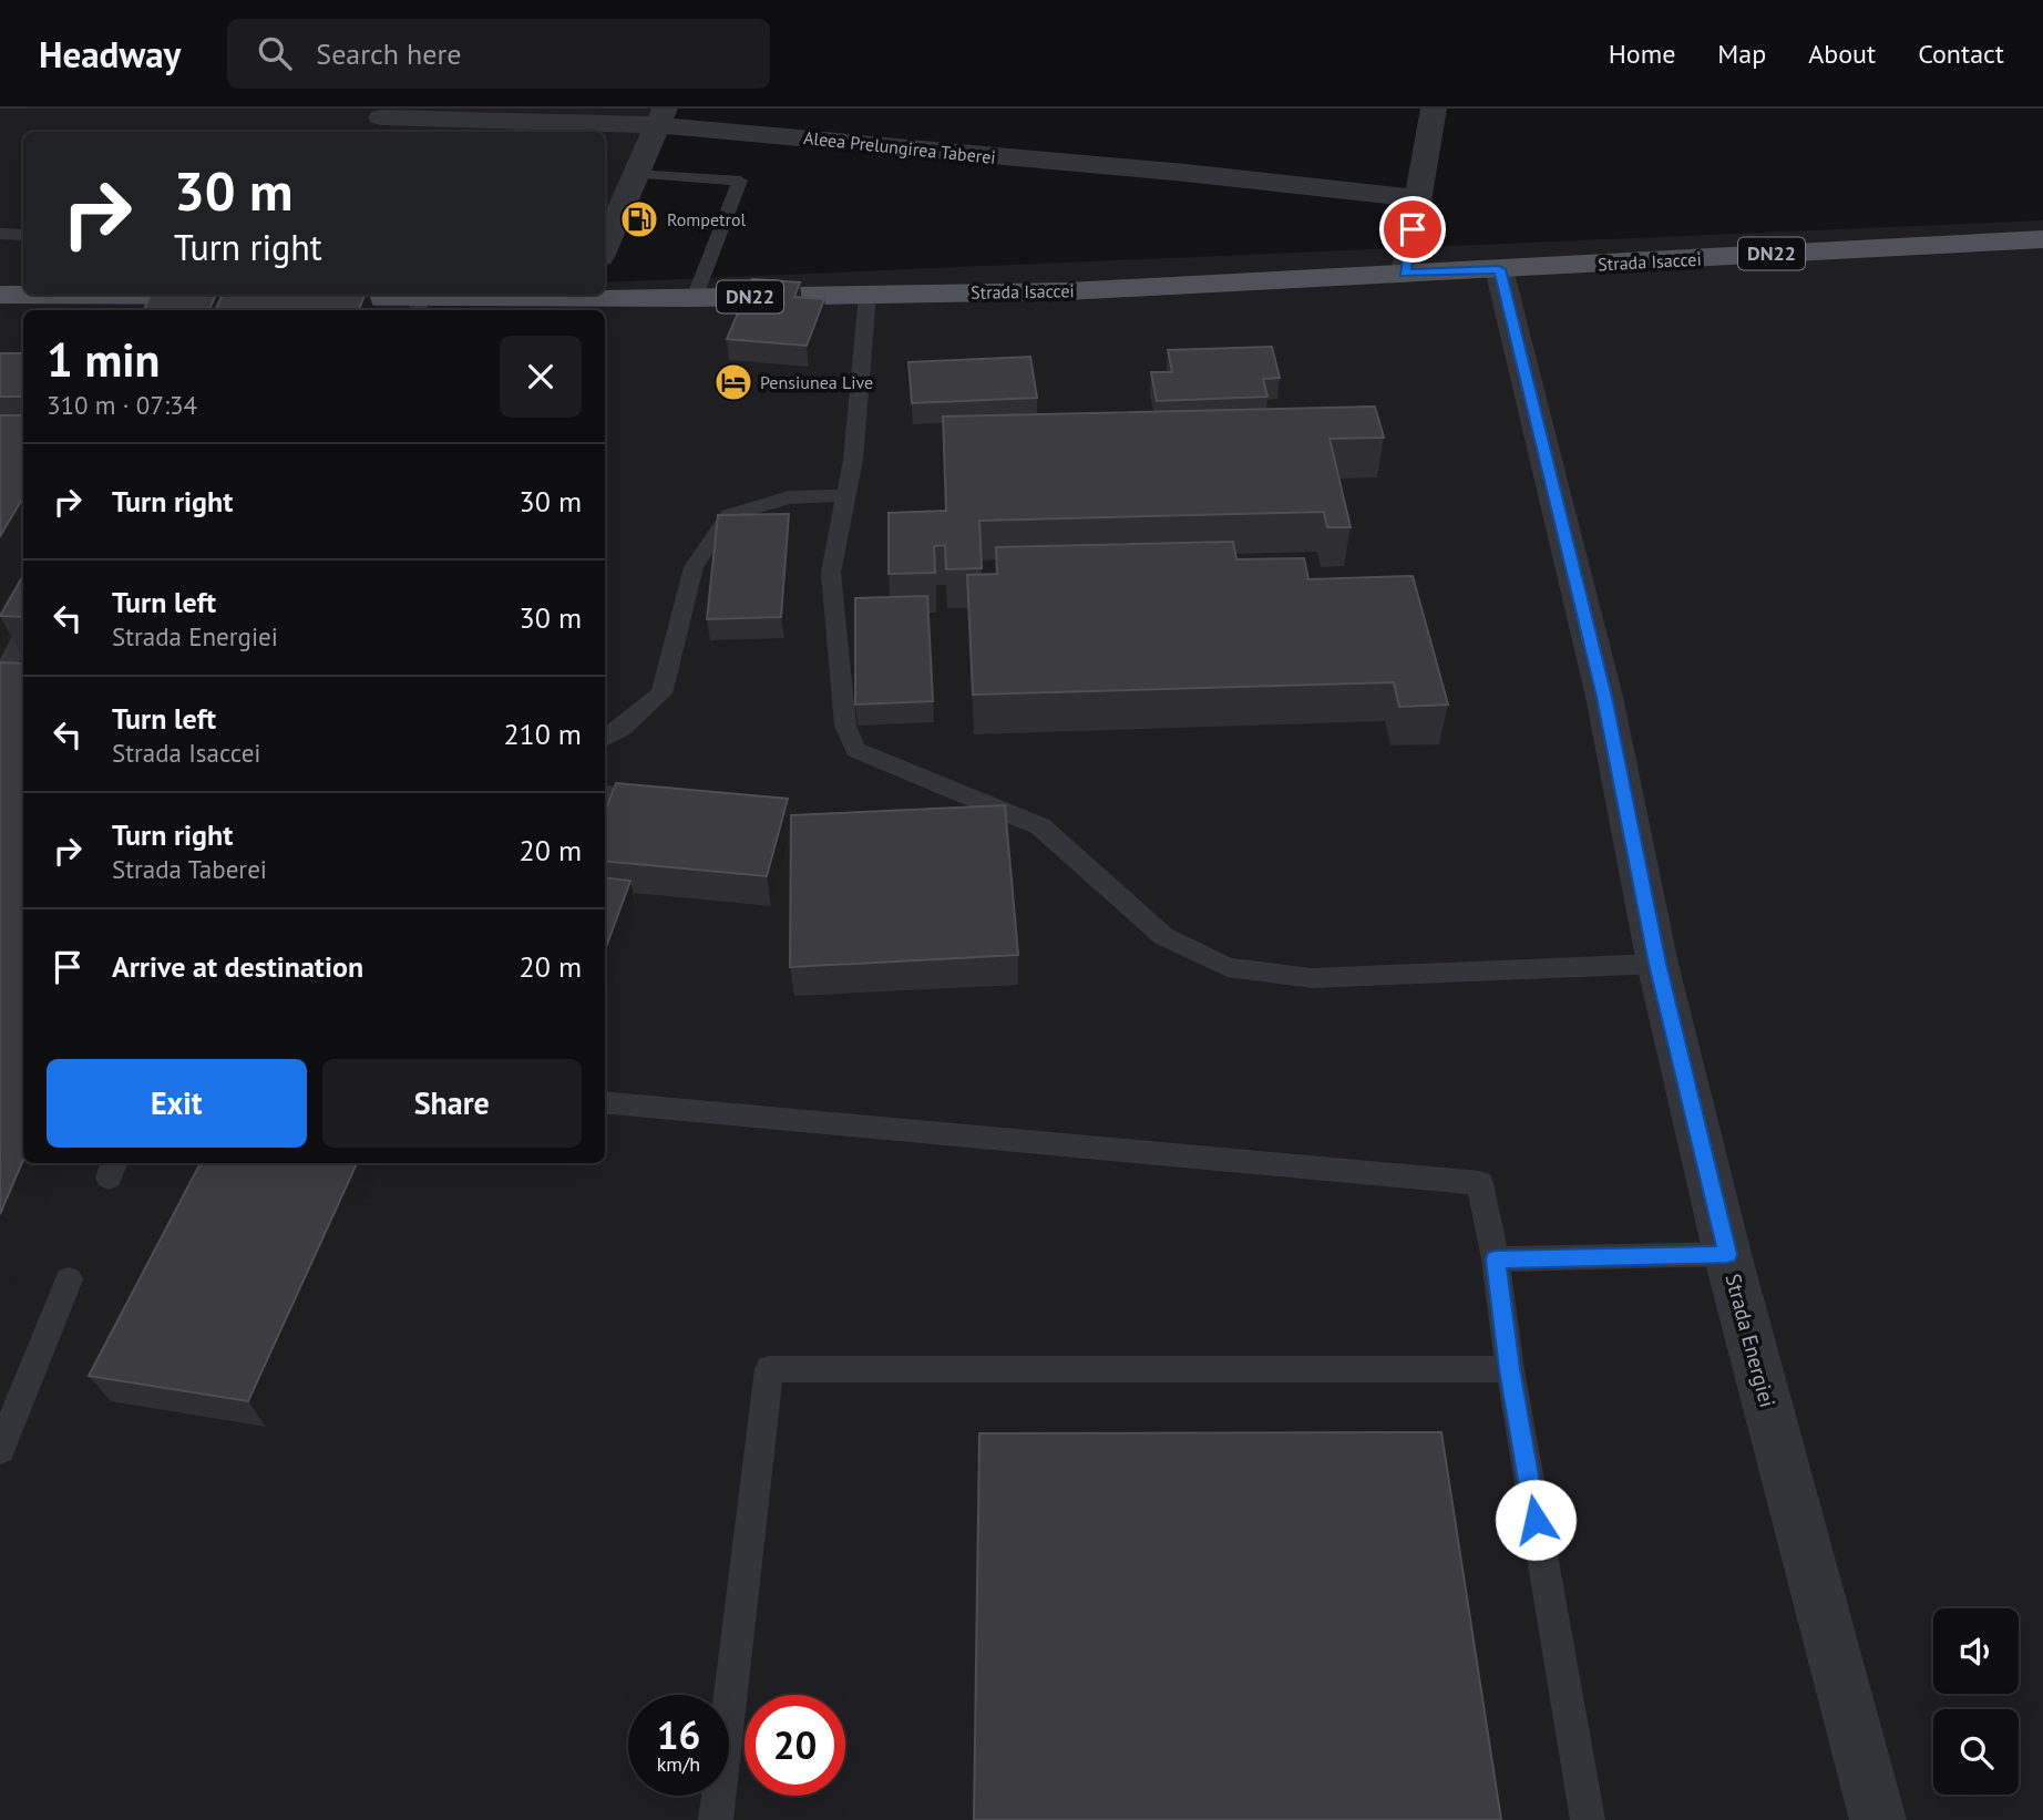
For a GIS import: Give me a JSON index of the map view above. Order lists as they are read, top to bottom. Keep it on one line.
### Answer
{"streets":{"main road":["DN22","Strada Isaccei"],"street":["Aleea Prelungirea Taberei","Strada Energiei"]},"crossings":[["Strada Isaccei","Strada Energiei"]],"places":{"fuel station":["Rompetrol"],"hotel":["Pensiunea Live"]},"page":{"header":"Headway","search":"Search here","nav":["Home","Map","About","Contact"],"turn":["30 m","Turn right"],"heading":["1 min","310 m · 07:34"],"list":[{"name":"Turn right","value":"30 m"},{"name":"Turn left","note":"Strada Energiei","value":"30 m"},{"name":"Turn left","note":"Strada Isaccei","value":"210 m"},{"name":"Turn right","note":"Strada Taberei","value":"20 m"},{"name":"Arrive at destination","value":"20 m"}],"buttons":["Exit","Share"],"speed":"16 km/h","limit":"20"}}
